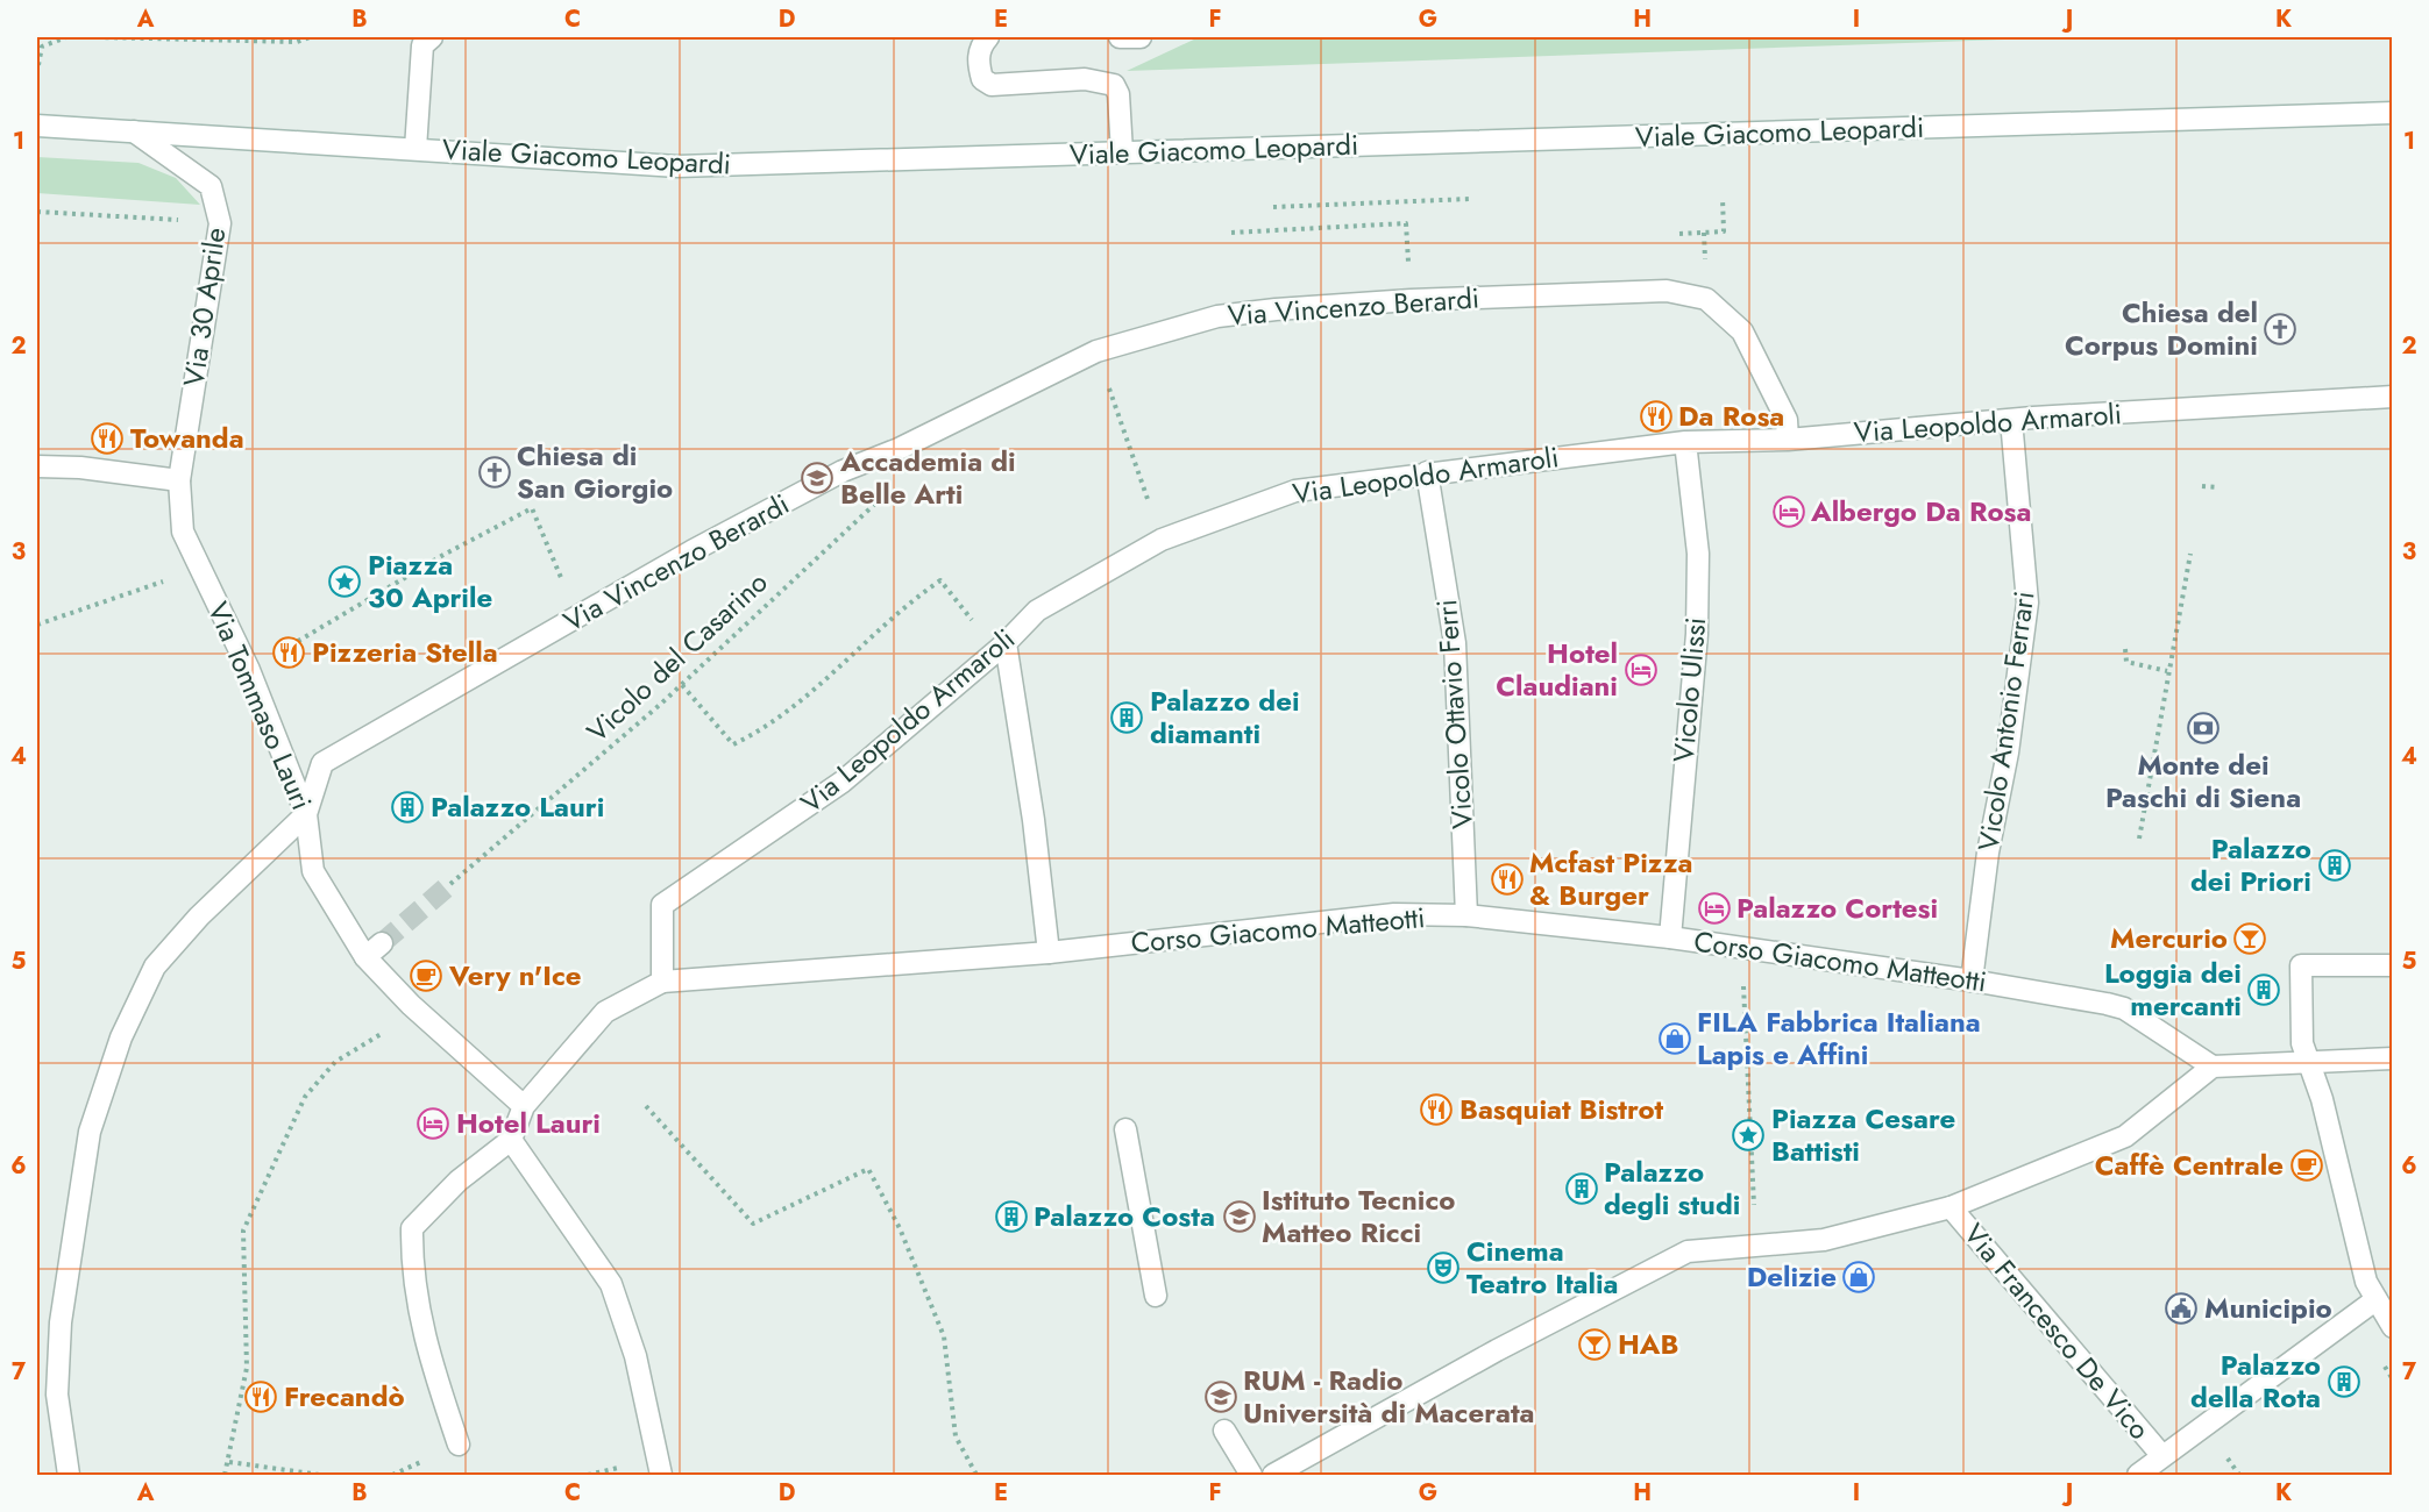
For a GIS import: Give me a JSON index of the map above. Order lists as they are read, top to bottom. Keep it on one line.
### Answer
{"streets":{"street":["Viale Giacomo Leopardi","Via 30 Aprile","Via Vincenzo Berardi","Via Leopoldo Armaroli","Vicolo Ulissi","Via Tommaso Lauri","Vicolo Ottavio Ferri","Vicolo Antonio Ferrari","Corso Giacomo Matteotti","Via Francesco De Vico"],"path":["Vicolo del Casarino"]},"crossings":[["Viale Giacomo Leopardi","Via 30 Aprile"],["Via 30 Aprile","Via Tommaso Lauri"],["Via Vincenzo Berardi","Via Leopoldo Armaroli"],["Via Vincenzo Berardi","Via Tommaso Lauri"],["Via Leopoldo Armaroli","Vicolo Ulissi"],["Via Leopoldo Armaroli","Vicolo Ottavio Ferri"],["Via Leopoldo Armaroli","Vicolo Antonio Ferrari"],["Via Leopoldo Armaroli","Corso Giacomo Matteotti"],["Vicolo Ulissi","Corso Giacomo Matteotti"],["Via Tommaso Lauri","Corso Giacomo Matteotti"],["Vicolo Ottavio Ferri","Corso Giacomo Matteotti"],["Vicolo Antonio Ferrari","Corso Giacomo Matteotti"]],"places":{"church":["Chiesa del Corpus Domini","Chiesa di San Giorgio"],"restaurant":["Da Rosa","Towanda","Pizzeria Stella","Mcfast Pizza & Burger","Basquiat Bistrot","Frecandò"],"school or university":["Accademia di Belle Arti","Istituto Tecnico Matteo Ricci","RUM - Radio Università di Macerata"],"hotel":["Albergo Da Rosa","Hotel Claudiani","Palazzo Cortesi","Hotel Lauri"],"place":["Piazza 30 Aprile","Piazza Cesare Battisti"],"building":["Palazzo dei diamanti","Palazzo Lauri","Palazzo dei Priori","Loggia dei mercanti","Palazzo degli studi","Palazzo Costa","Palazzo della Rota"],"bank":["Monte dei Paschi di Siena"],"bar":["Mercurio","HAB"],"cafe":["Very n'Ice","Caffè Centrale"],"shop":["FILA Fabbrica Italiana Lapis e Affini","Delizie"],"theatre":["Cinema Teatro Italia"],"public building":["Municipio"]},"grid":{"columns":["A","B","C","D","E","F","G","H","I","J","K"],"rows":["1","2","3","4","5","6","7"]}}
